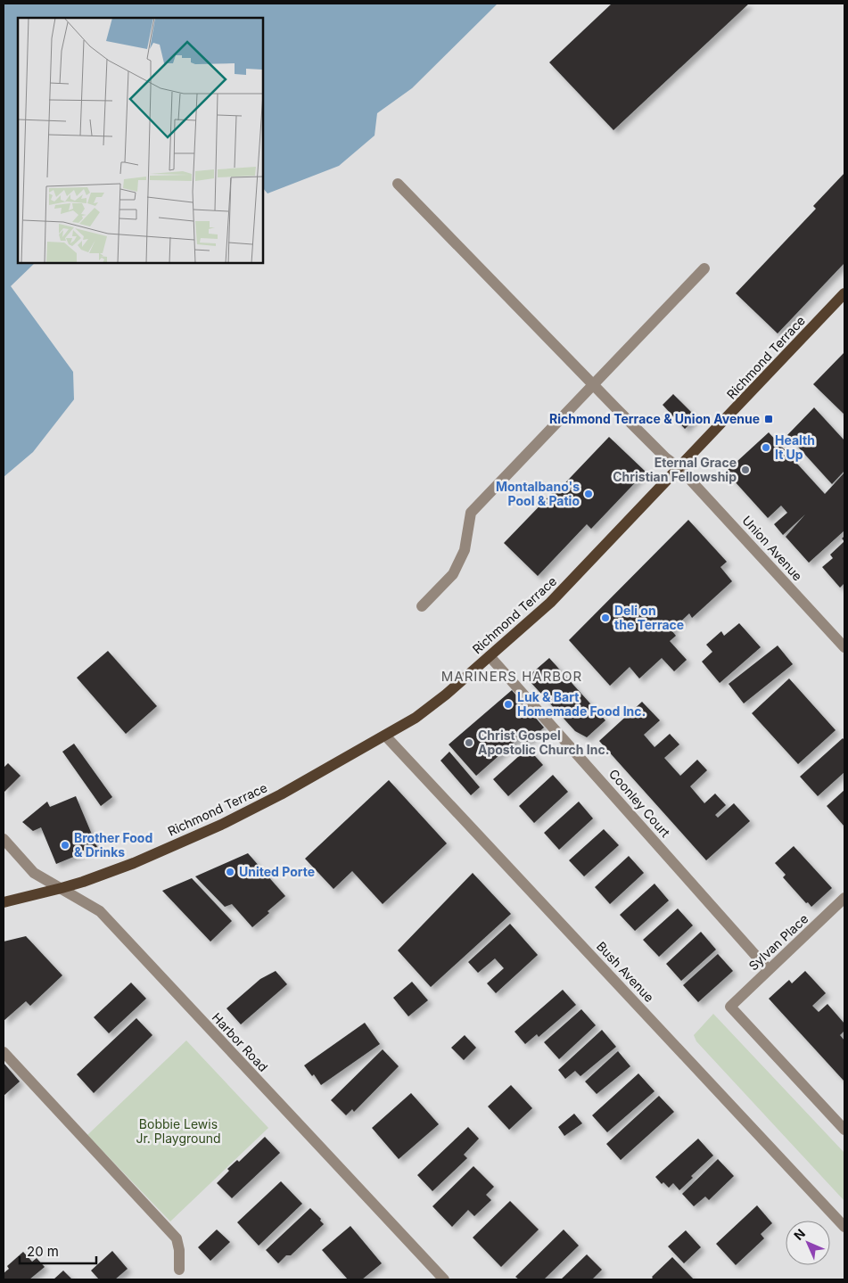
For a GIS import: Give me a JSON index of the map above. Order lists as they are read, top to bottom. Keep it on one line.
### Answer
{"streets":{"main road":["Richmond Terrace"],"street":["Union Avenue","Coonley Court","Sylvan Place","Bush Avenue","Harbor Road"]},"crossings":[["Richmond Terrace","Union Avenue"],["Richmond Terrace","Coonley Court"],["Richmond Terrace","Bush Avenue"],["Richmond Terrace","Harbor Road"],["Coonley Court","Sylvan Place"]],"districts":["MARINERS HARBOR"],"parks":["Bobbie Lewis Jr. Playground"],"places":{"transit":["Richmond Terrace & Union Avenue"],"other":["Health It Up","Eternal Grace Christian Fellowship","Montalbano's Pool & Patio","Deli on the Terrace","Luk & Bart Homemade Food Inc.","Christ Gospel Apostolic Church Inc.","Brother Food & Drinks","United Porte"]},"scale_bar":"20 m","north":"top left"}
